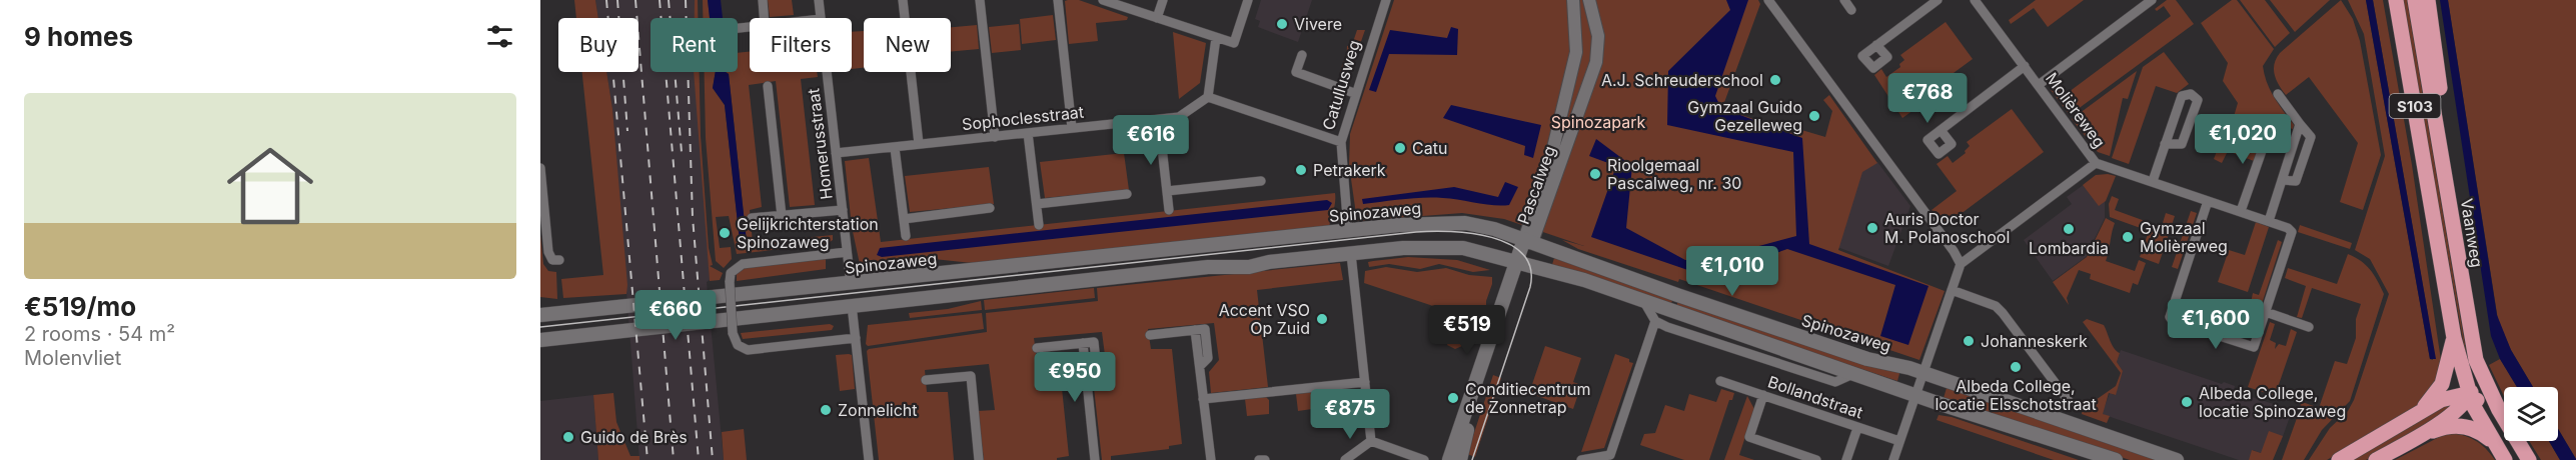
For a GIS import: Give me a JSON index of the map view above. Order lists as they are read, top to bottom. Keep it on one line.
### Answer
{"streets":{"highway":["S103","Vaanweg"],"main road":["Catullusweg","Spinozaweg"],"street":["Molièreweg","Sophoclesstraat","Homerusstraat","Pascalweg","Bollandstraat"]},"crossings":[["Catullusweg","Spinozaweg"],["S103","Vaanweg"],["Sophoclesstraat","Homerusstraat"],["Homerusstraat","Spinozaweg"],["Pascalweg","Spinozaweg"]],"parks":["Spinozapark"],"places":["Vivere","A.J. Schreuderschool","Gymzaal Guido Gezelleweg","Catu","Petrakerk","Rioolgemaal Pascalweg, nr. 30","Auris Doctor M. Polanoschool","Lombardia","Gelijkrichterstation Spinozaweg","Gymzaal Molièreweg","Accent VSO Op Zuid","Johanneskerk","Albeda College, locatie Elsschotstraat","Conditiecentrum de Zonnetrap","Albeda College, locatie Spinozaweg","Zonnelicht","Guido de Brès"],"page":{"heading":"9 homes","chip":["Buy","Rent","Filters","New"],"list":[{"name":"€519/mo","note":"2 rooms · 54 m² · Molenvliet"}],"price":["€768","€1,020","€616","€1,010","€660","€1,600","€519","€950","€875"]}}
